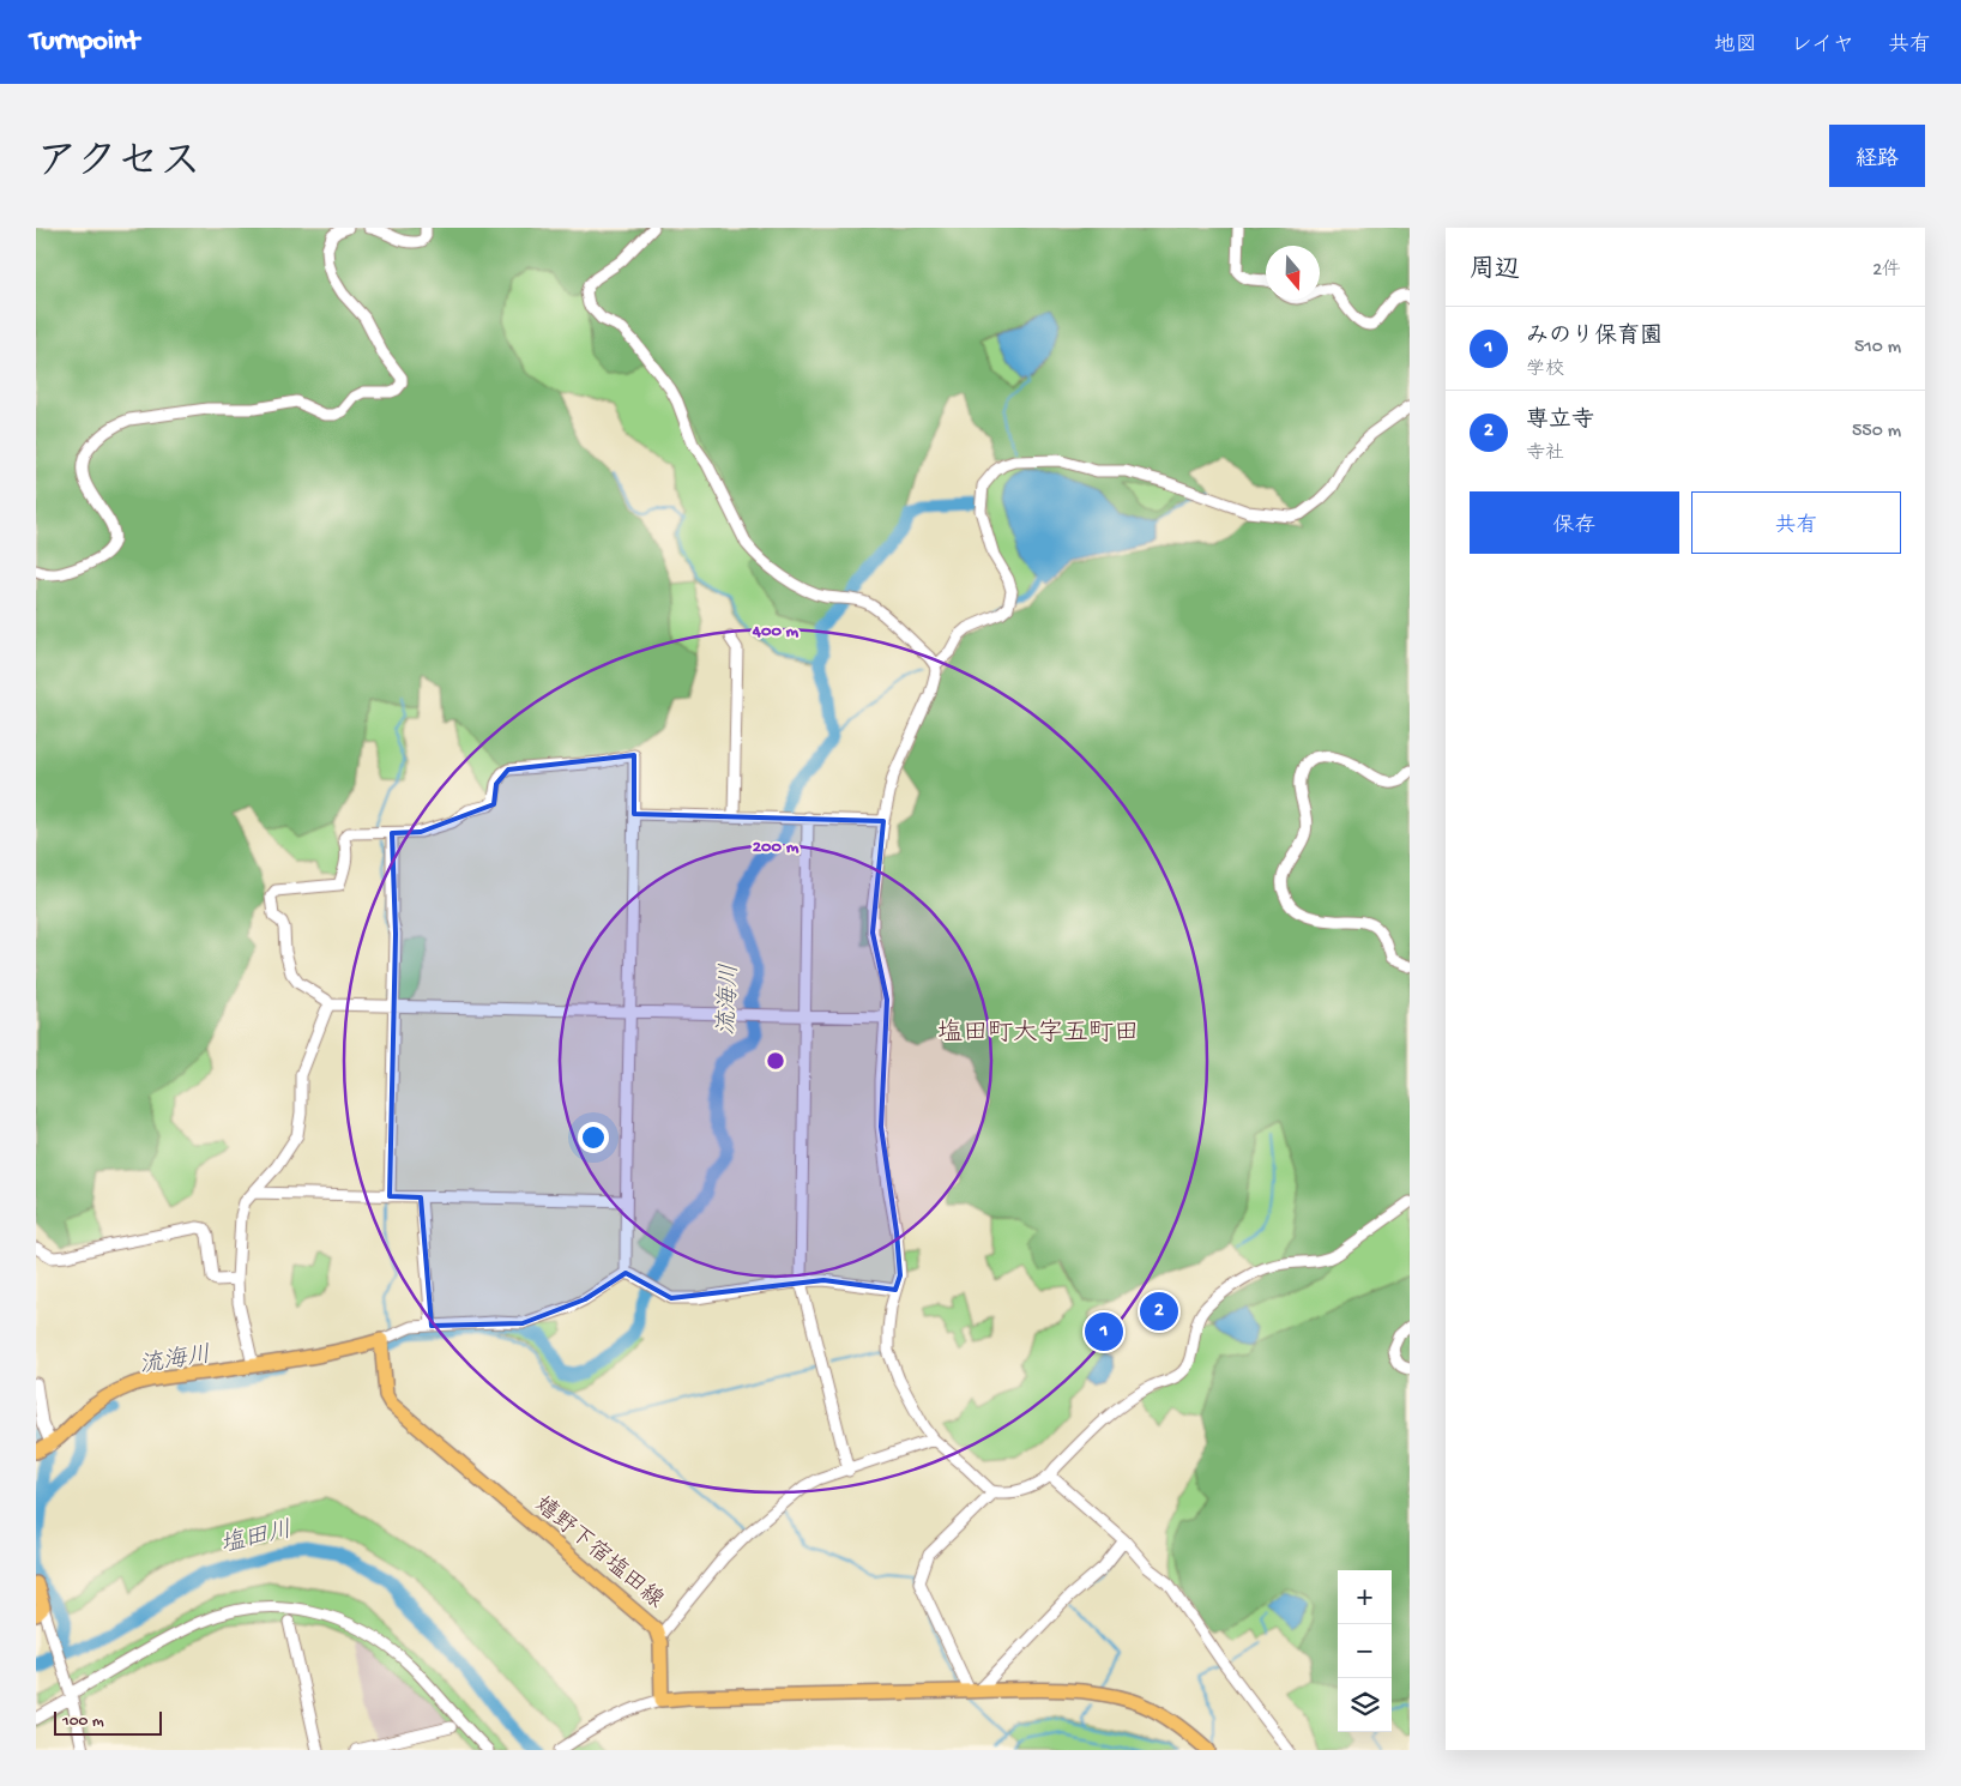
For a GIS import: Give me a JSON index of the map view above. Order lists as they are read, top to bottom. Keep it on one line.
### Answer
{"streets":{"main road":["嬉野下宿塩田線"]},"districts":["塩田町大字五町田"],"water":["流海川","塩田川"],"scale_bar":"100 m","north":"bottom","page":{"header":"Turnpoint","nav":["地図","レイヤ","共有"],"title":"アクセス","buttons":["経路",["保存","共有"]],"heading":["周辺","2件"],"list":[{"mark":"1","name":"みのり保育園","note":"学校","value":"510 m"},{"mark":"2","name":"専立寺","note":"寺社","value":"550 m"}],"pins":["2","1"],"map_buttons":["+","−"],"scale":"100 m"},"rings":["400 m","200 m"]}
